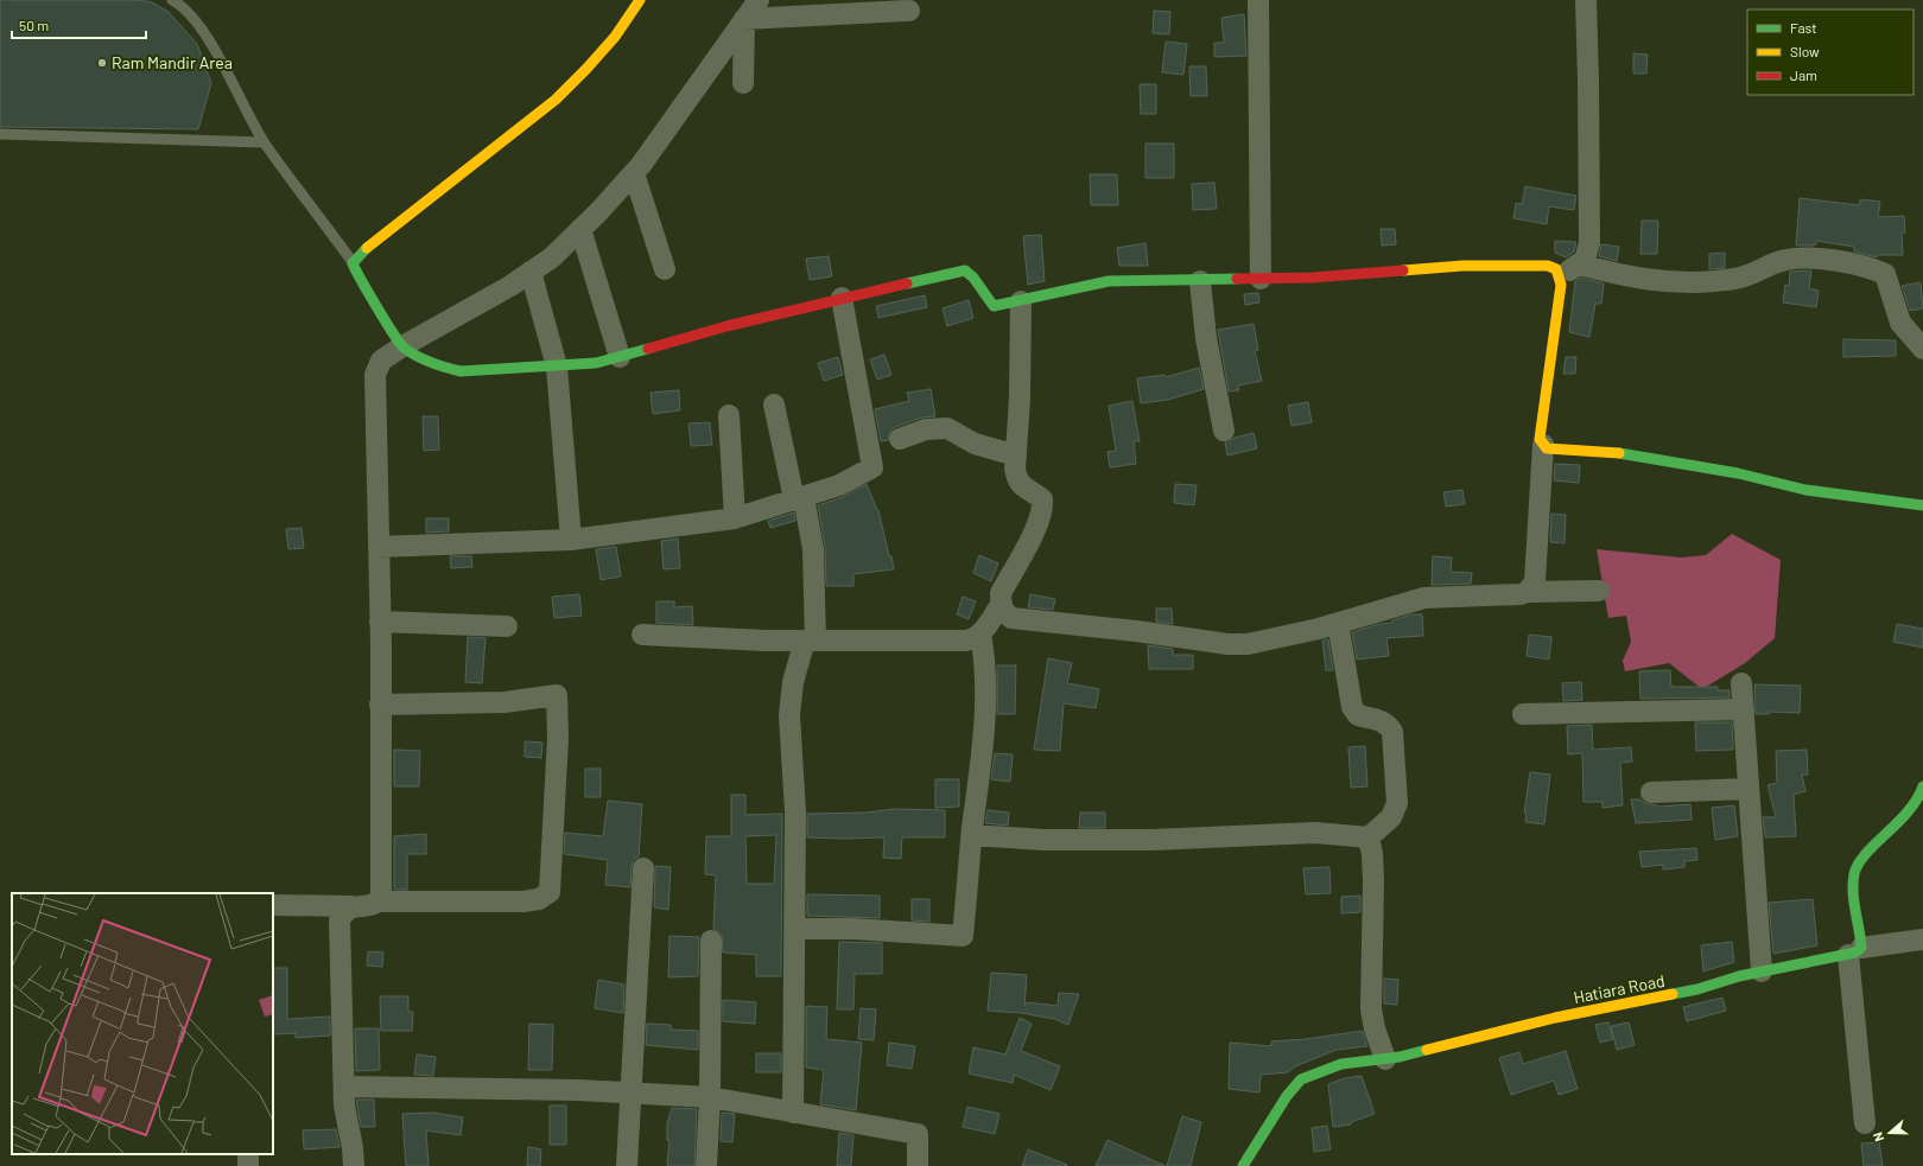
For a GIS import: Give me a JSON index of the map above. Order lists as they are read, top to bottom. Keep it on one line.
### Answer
{"streets":{"street":["Hatiara Road"]},"places":["Ram Mandir Area"],"legend":["Fast","Slow","Jam"],"scale_bar":"50 m","north":"left"}
